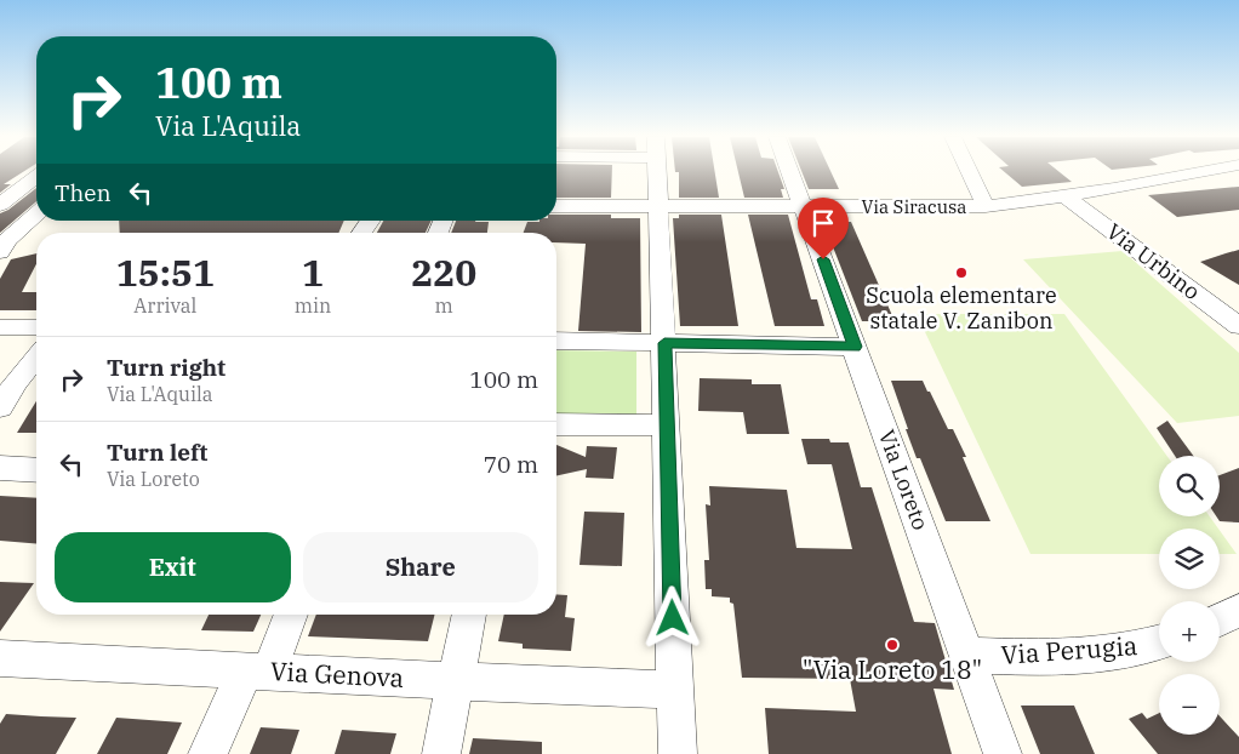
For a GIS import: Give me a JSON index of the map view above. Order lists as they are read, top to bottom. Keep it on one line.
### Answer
{"streets":{"street":["Via Siracusa","Via Urbino","Via Loreto","Via Perugia","Via Genova"]},"crossings":[["Via Siracusa","Via Urbino"],["Via Siracusa","Via Loreto"],["Via Loreto","Via Perugia"]],"places":["Scuola elementare statale V. Zanibon","\"Via Loreto 18\""],"page":{"turn":["100 m","Via L'Aquila"],"then":"Then","eta":["15:51","Arrival","1","min","220","m"],"list":[{"name":"Turn right","note":"Via L'Aquila","value":"100 m"},{"name":"Turn left","note":"Via Loreto","value":"70 m"}],"map_buttons":["+","−"],"buttons":["Exit","Share"]}}
